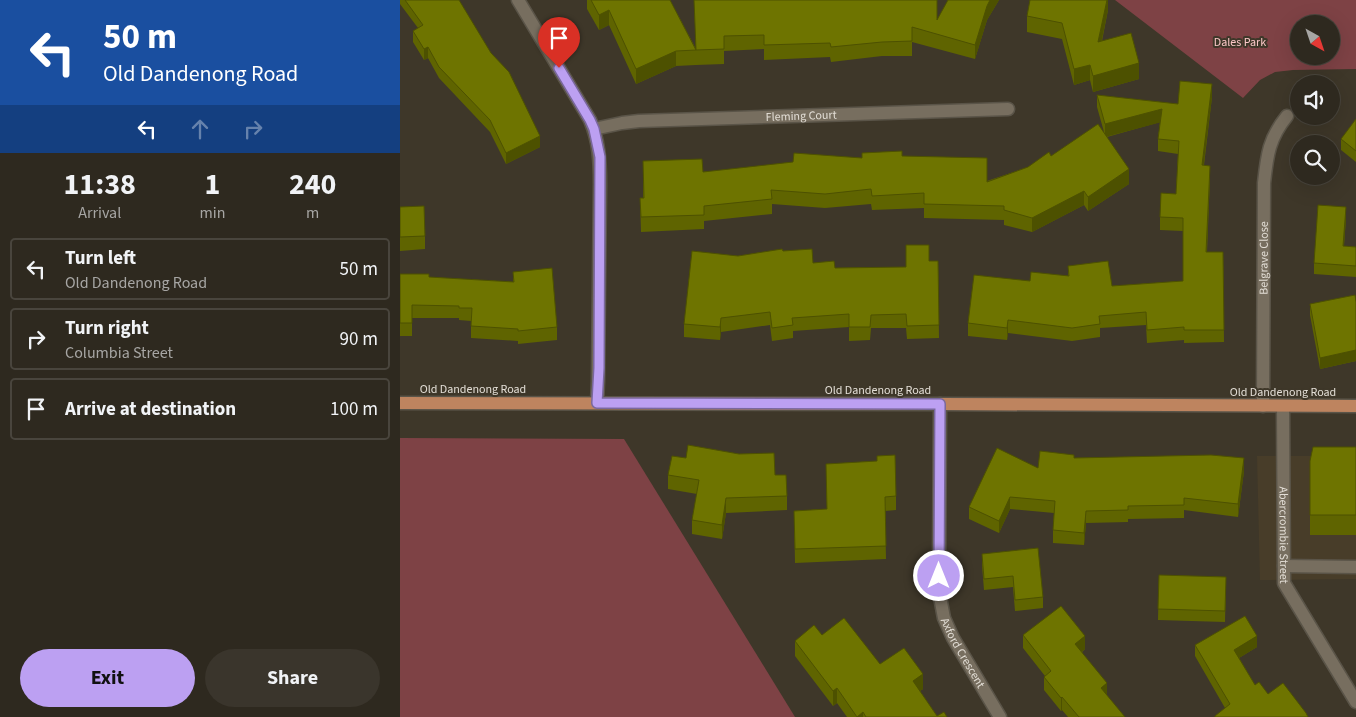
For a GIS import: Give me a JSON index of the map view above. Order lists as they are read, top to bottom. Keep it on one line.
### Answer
{"streets":{"main road":["Old Dandenong Road"],"street":["Fleming Court","Belgrave Close","Abercrombie Street","Axford Crescent"]},"crossings":[["Belgrave Close","Old Dandenong Road"],["Old Dandenong Road","Abercrombie Street"],["Old Dandenong Road","Axford Crescent"]],"parks":["Dales Park"],"north":"bottom right","page":{"turn":["50 m","Old Dandenong Road"],"eta":["11:38","Arrival","1","min","240","m"],"list":[{"name":"Turn left","note":"Old Dandenong Road","value":"50 m"},{"name":"Turn right","note":"Columbia Street","value":"90 m"},{"name":"Arrive at destination","value":"100 m"}],"buttons":["Exit","Share"]}}
